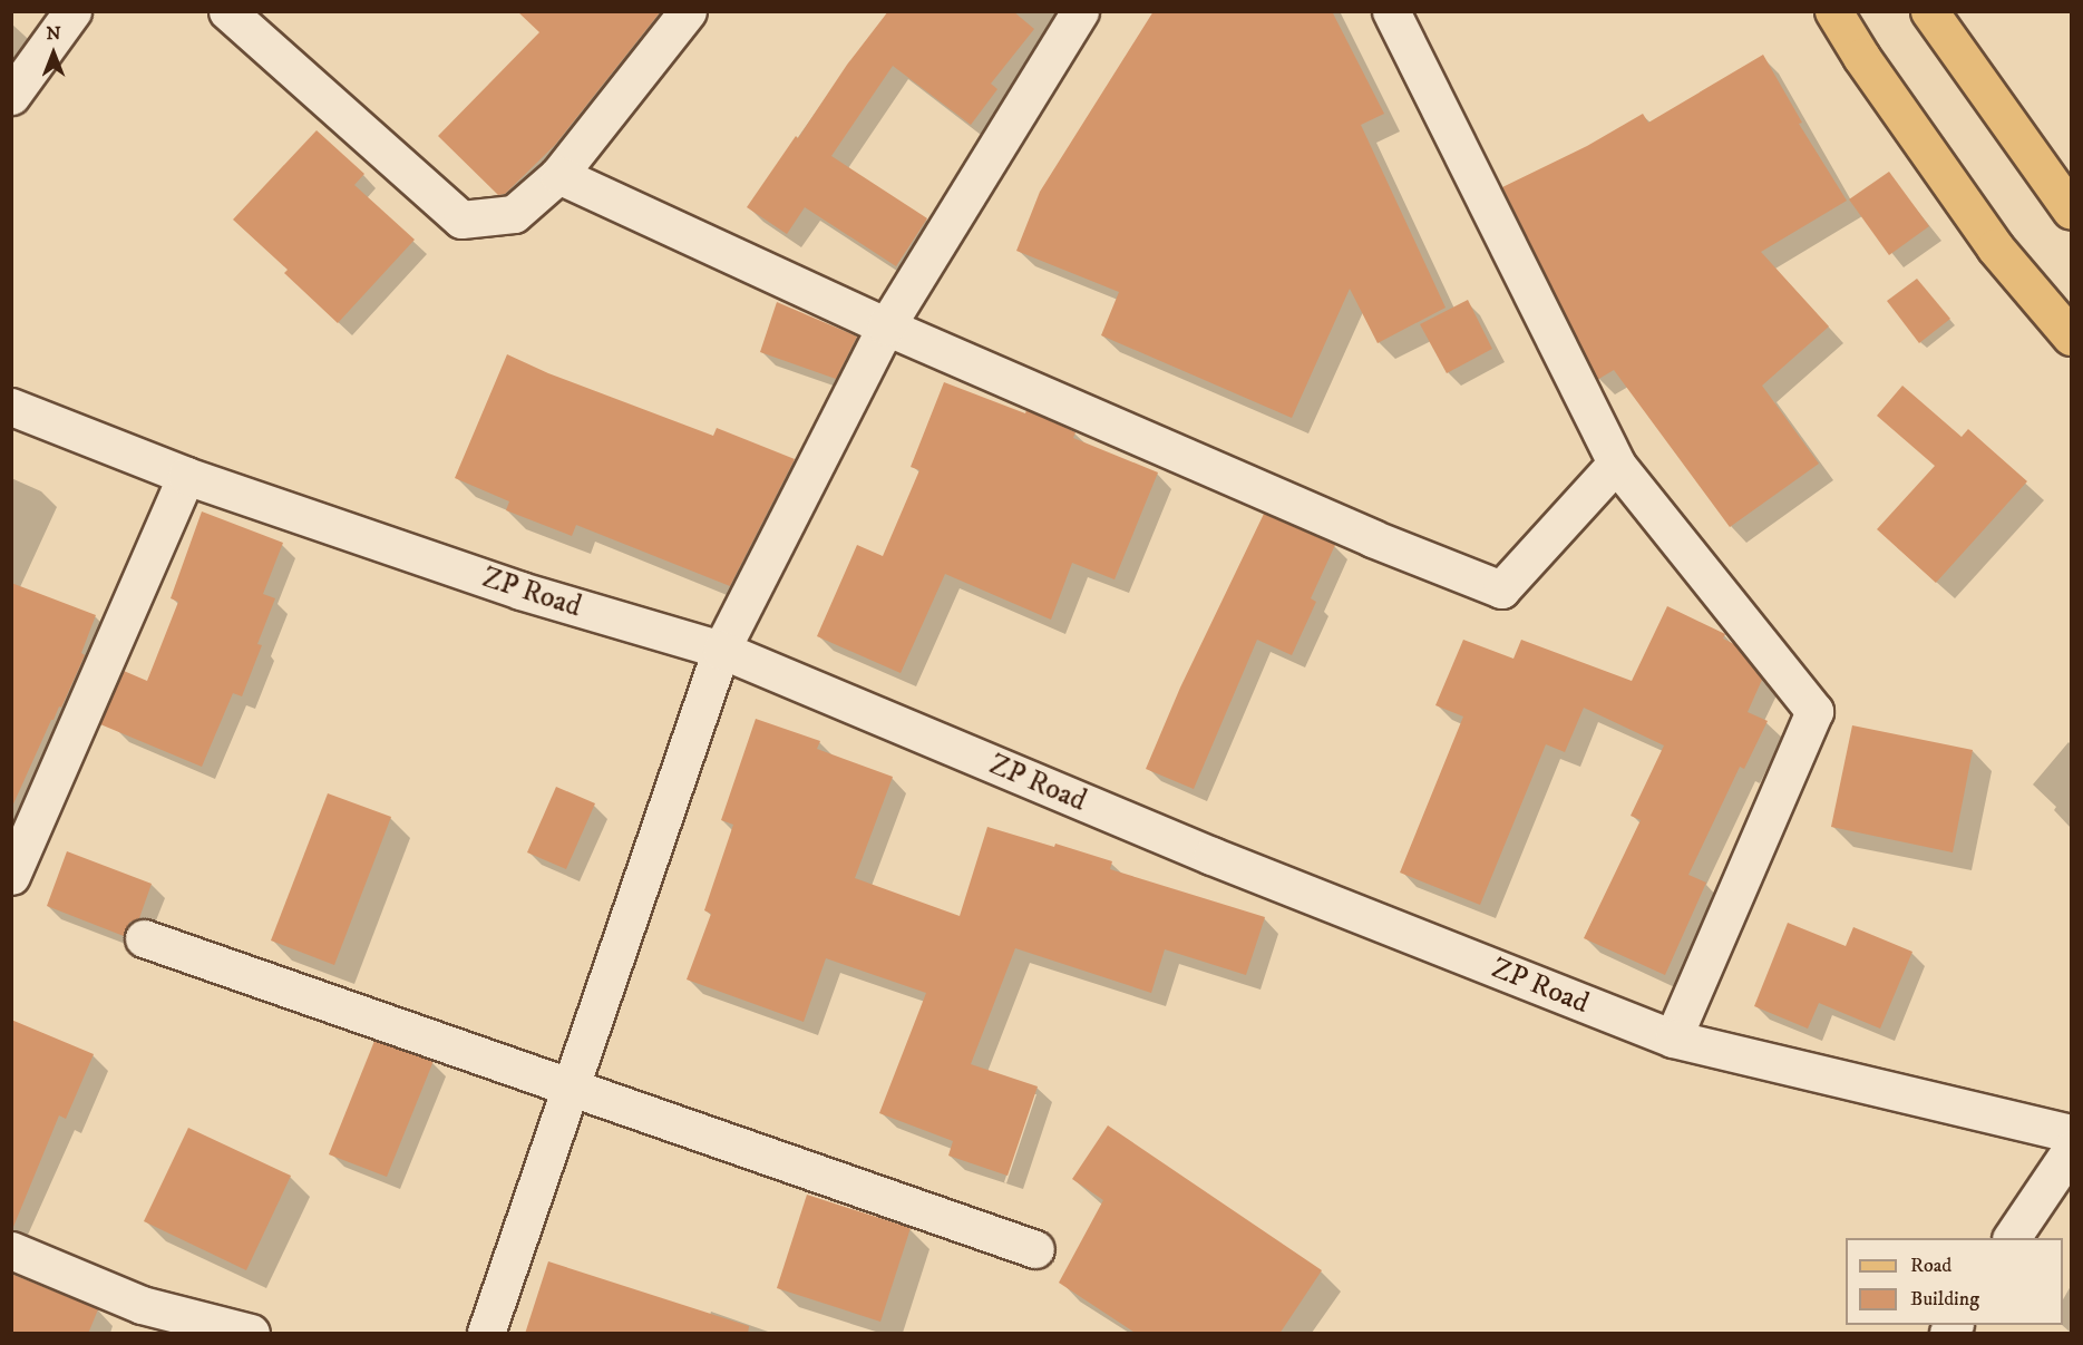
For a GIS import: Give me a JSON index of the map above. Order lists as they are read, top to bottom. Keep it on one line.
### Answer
{"streets":{"street":["ZP Road"]},"legend":["Road","Building"],"north":"top"}
